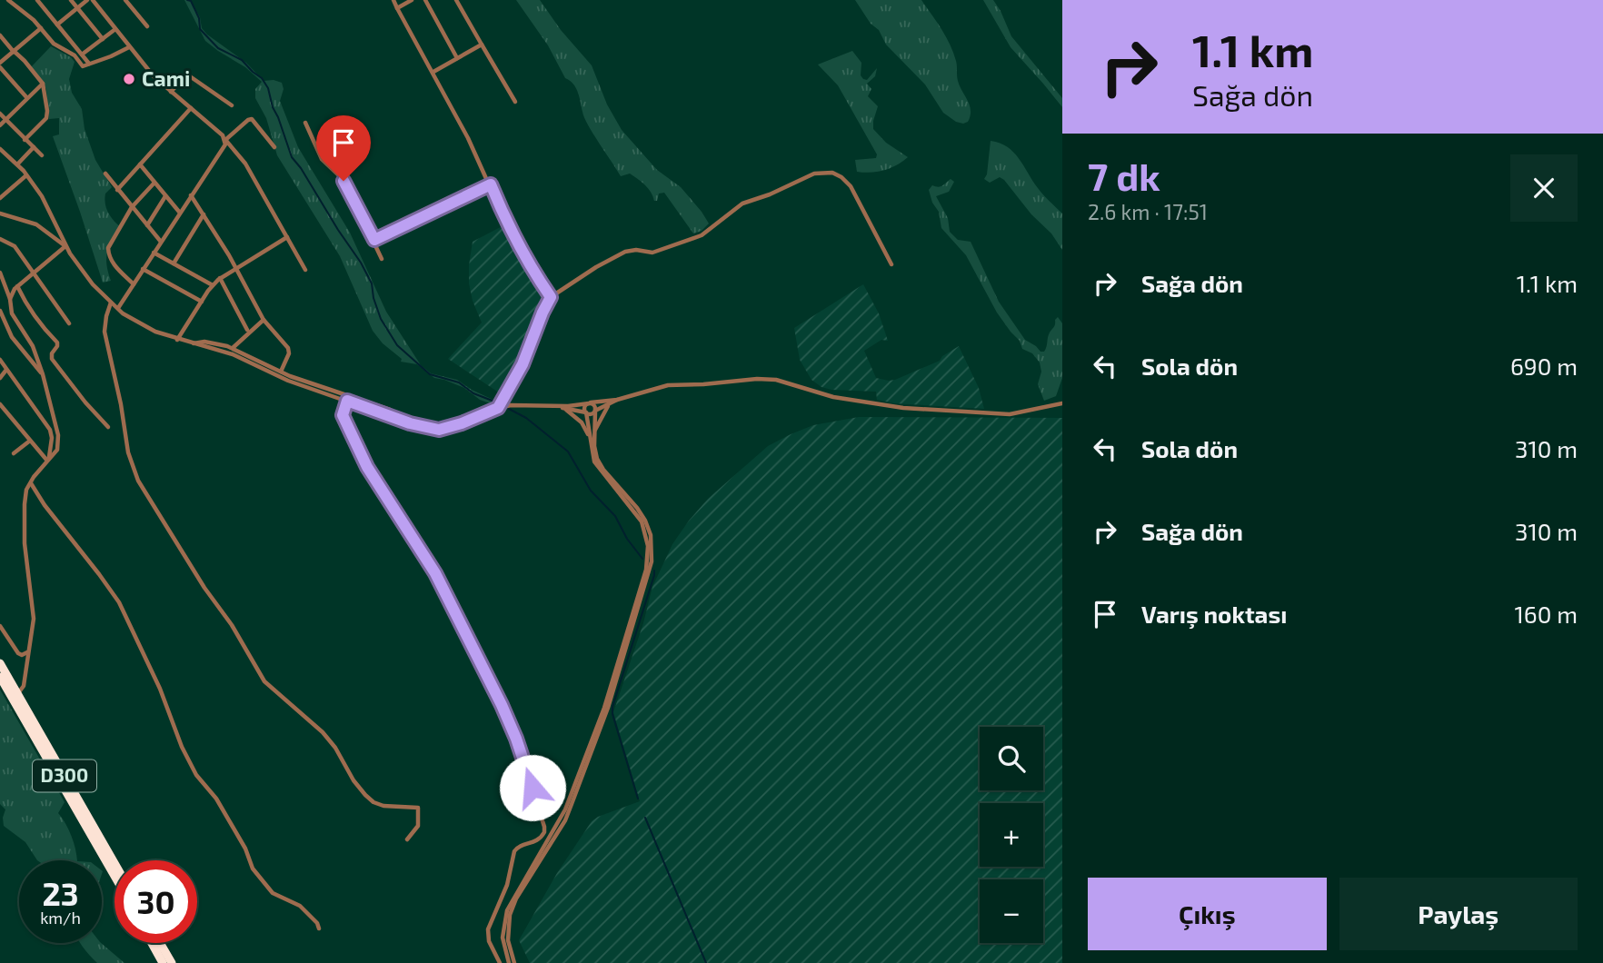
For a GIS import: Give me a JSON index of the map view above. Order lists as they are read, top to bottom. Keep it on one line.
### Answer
{"streets":{"highway":["D300"]},"places":["Cami"],"page":{"turn":["1.1 km","Sağa dön"],"heading":["7 dk","2.6 km · 17:51"],"list":[{"name":"Sağa dön","value":"1.1 km"},{"name":"Sola dön","value":"690 m"},{"name":"Sola dön","value":"310 m"},{"name":"Sağa dön","value":"310 m"},{"name":"Varış noktası","value":"160 m"}],"map_buttons":["+","−"],"speed":"23 km/h","limit":"30","buttons":["Çıkış","Paylaş"]}}
